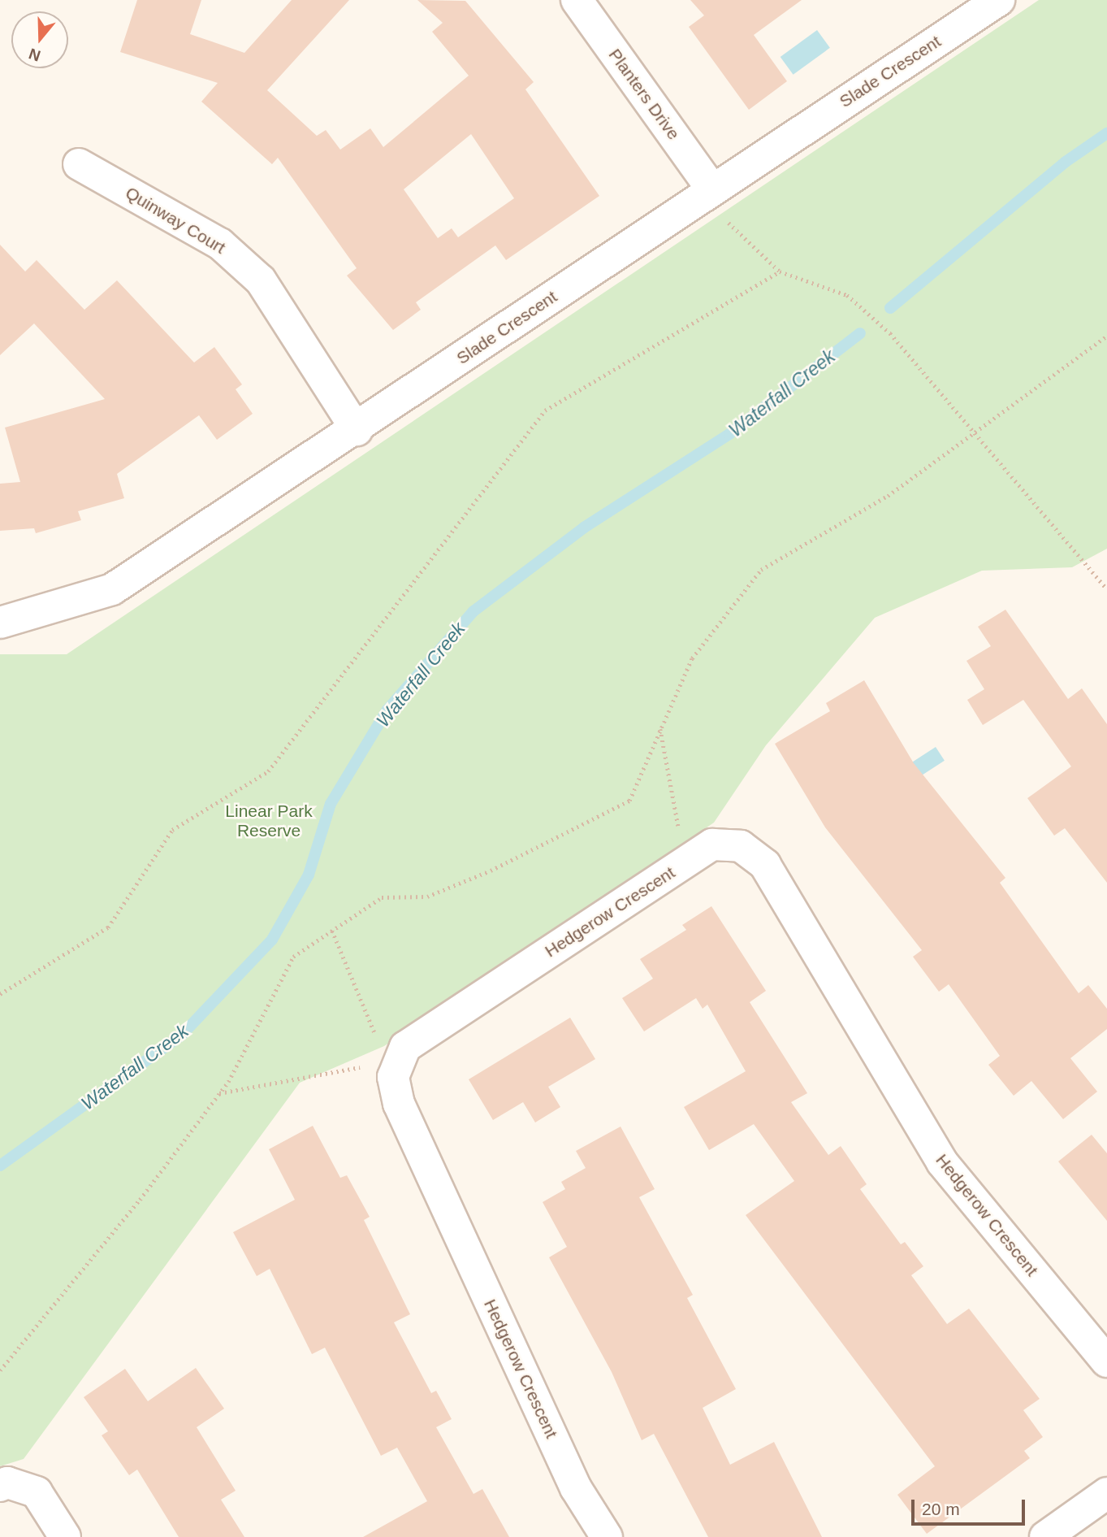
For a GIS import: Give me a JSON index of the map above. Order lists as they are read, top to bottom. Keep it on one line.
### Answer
{"streets":{"street":["Slade Crescent","Planters Drive","Quinway Court","Hedgerow Crescent"]},"crossings":[["Slade Crescent","Planters Drive"],["Slade Crescent","Quinway Court"]],"water":["Waterfall Creek"],"parks":["Linear Park Reserve"],"scale_bar":"20 m","north":"bottom"}
